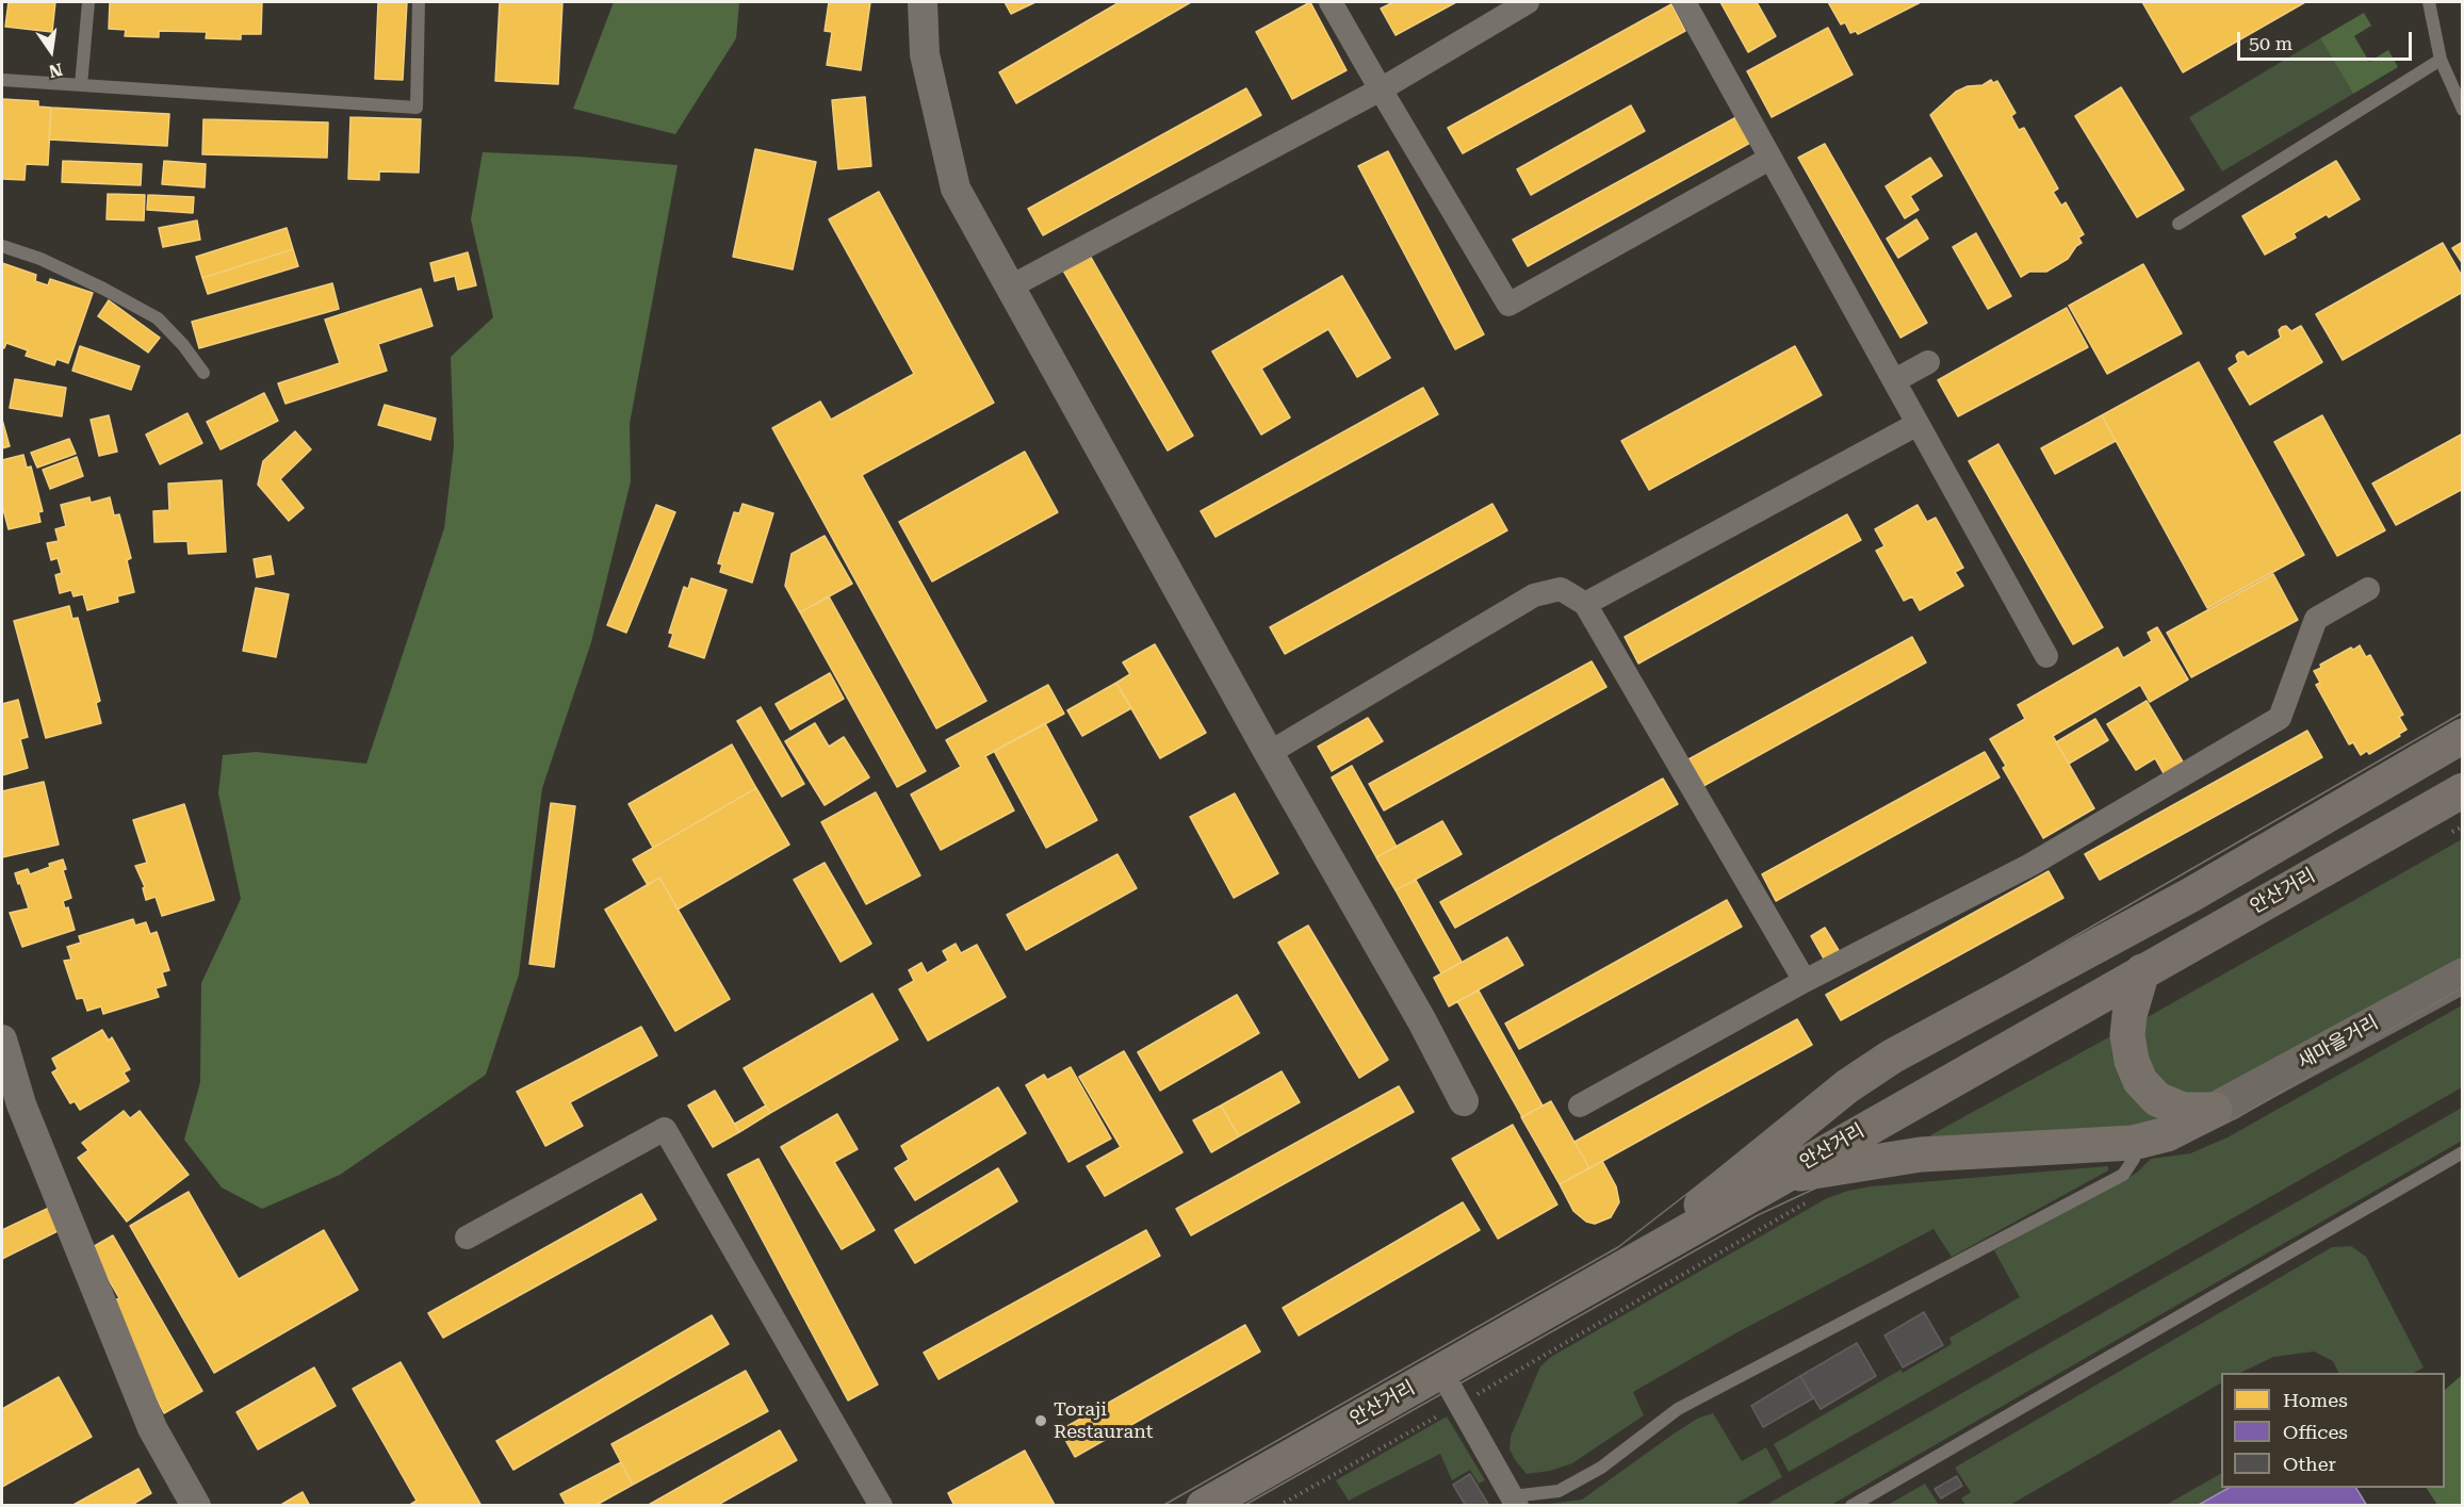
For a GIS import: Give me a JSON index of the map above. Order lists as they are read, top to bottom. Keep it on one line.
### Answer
{"streets":{"main road":["안산거리","새마을거리"]},"places":["Toraji Restaurant"],"legend":["Homes","Offices","Other"],"scale_bar":"50 m","north":"bottom"}
